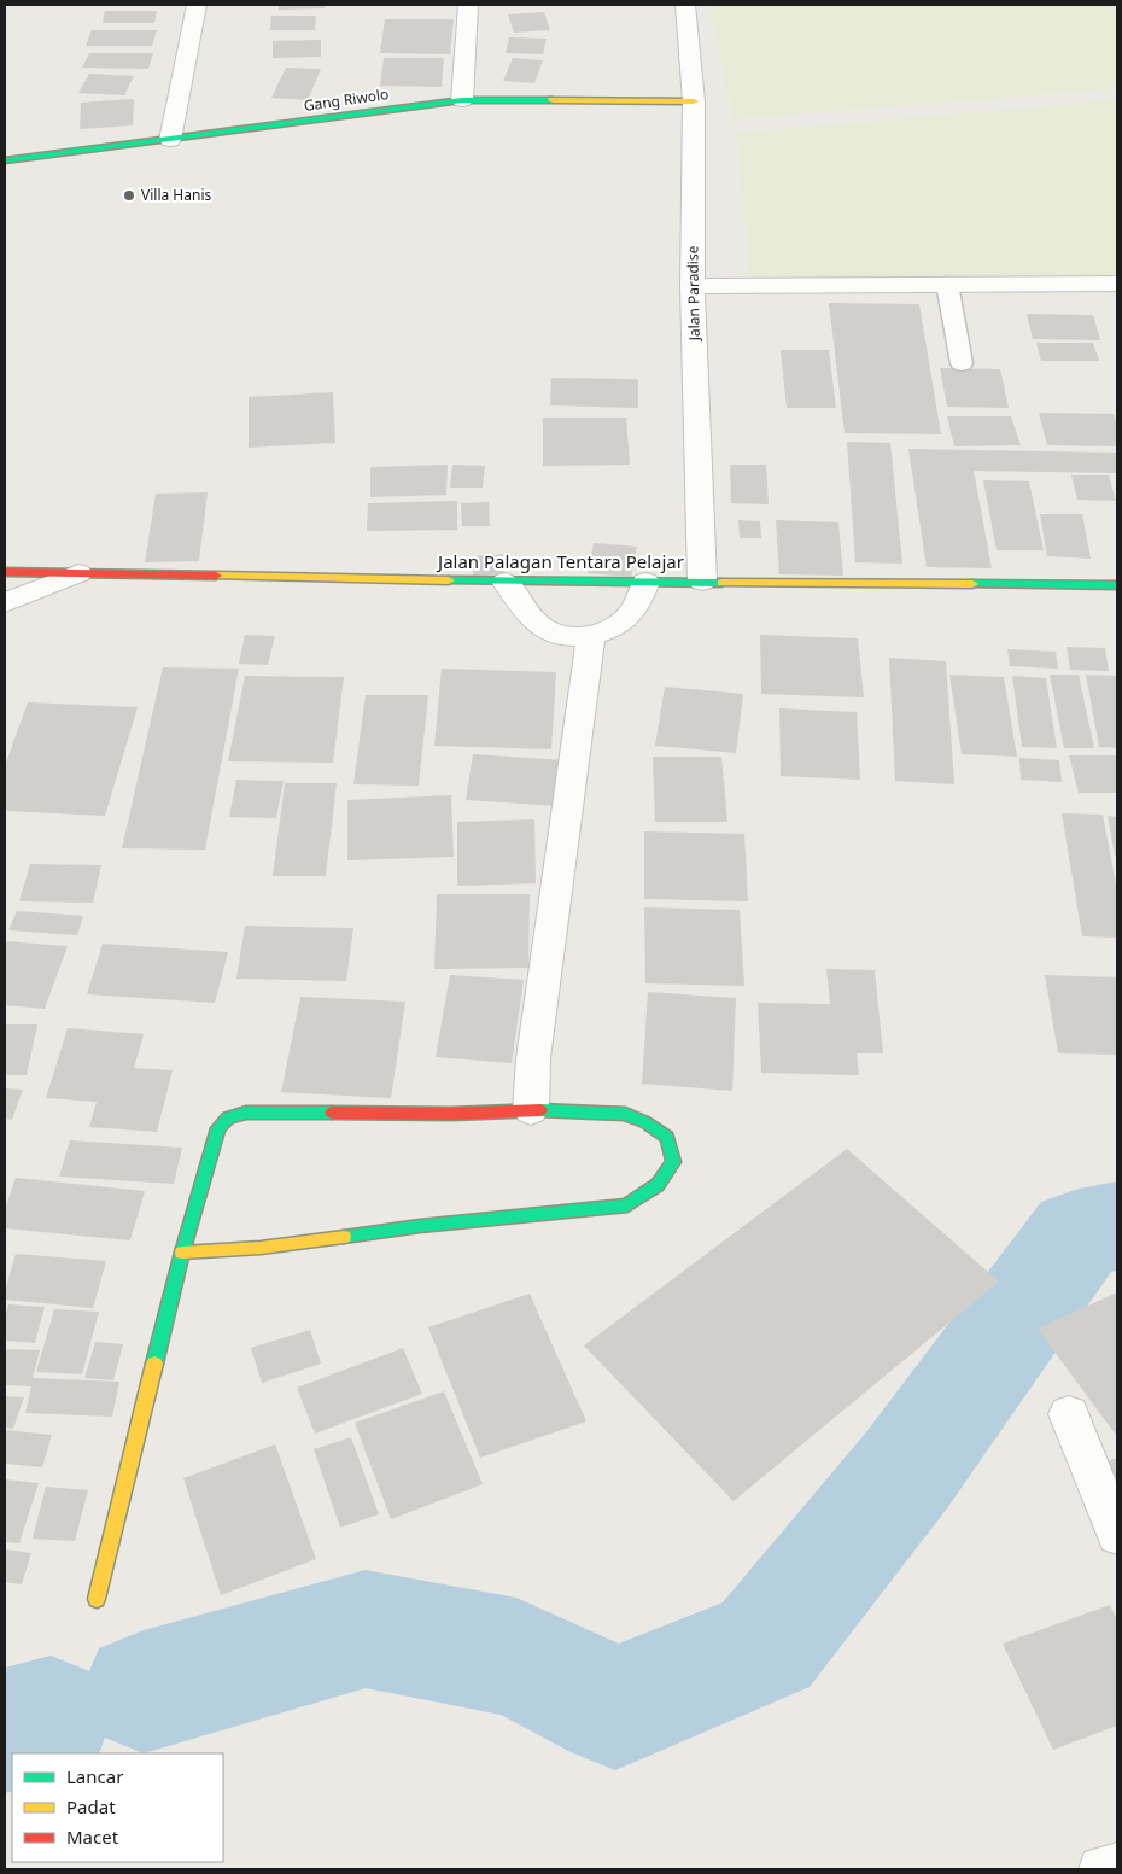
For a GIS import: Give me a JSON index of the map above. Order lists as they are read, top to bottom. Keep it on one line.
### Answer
{"streets":{"street":["Gang Riwolo","Jalan Paradise","Jalan Palagan Tentara Pelajar"]},"crossings":[["Gang Riwolo","Jalan Paradise"],["Jalan Paradise","Jalan Palagan Tentara Pelajar"]],"places":["Villa Hanis"],"legend":["Lancar","Padat","Macet"]}
